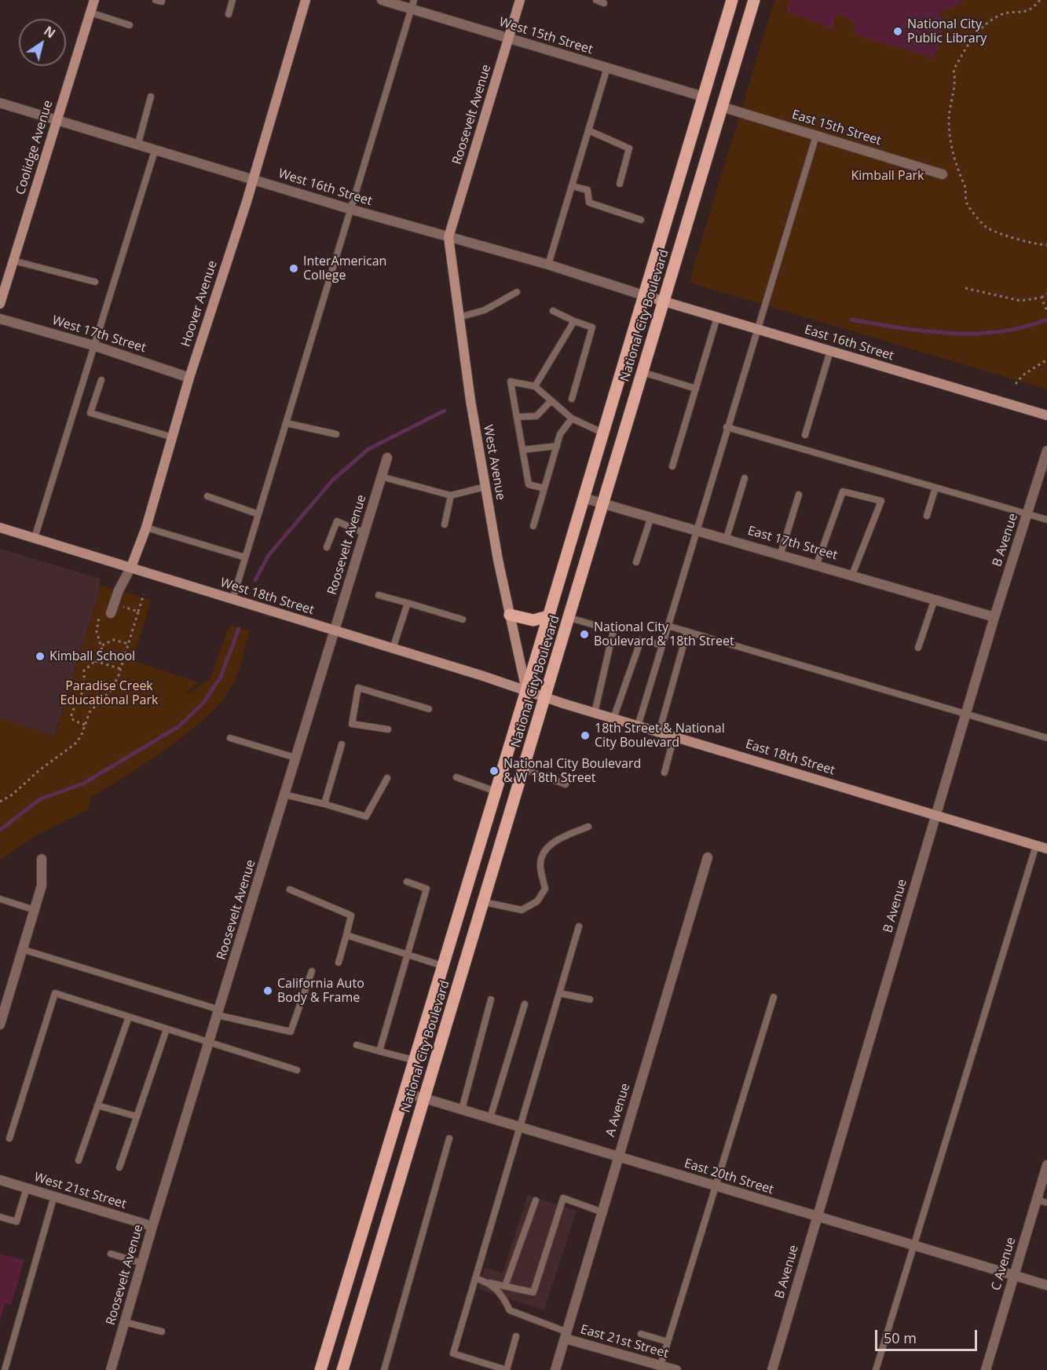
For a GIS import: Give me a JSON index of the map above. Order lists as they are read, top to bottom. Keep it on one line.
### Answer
{"streets":{"main road":["National City Boulevard"],"street":["West 15th Street","Roosevelt Avenue","East 15th Street","Coolidge Avenue","West 16th Street","Hoover Avenue","West 17th Street","East 16th Street","West Avenue","B Avenue","East 17th Street","West 18th Street","East 18th Street","A Avenue","East 20th Street","West 21st Street","C Avenue","East 21st Street"]},"crossings":[["West 15th Street","Roosevelt Avenue"],["West 15th Street","National City Boulevard"],["Roosevelt Avenue","West 16th Street"],["Roosevelt Avenue","West Avenue"],["Roosevelt Avenue","West 18th Street"],["Roosevelt Avenue","West 21st Street"],["East 15th Street","National City Boulevard"],["Coolidge Avenue","West 16th Street"],["West 16th Street","Hoover Avenue"],["West 16th Street","National City Boulevard"],["West 16th Street","East 16th Street"],["West 16th Street","West Avenue"],["Hoover Avenue","West 17th Street"],["Hoover Avenue","West 18th Street"],["National City Boulevard","East 16th Street"],["National City Boulevard","West Avenue"],["National City Boulevard","East 17th Street"],["National City Boulevard","West 18th Street"],["National City Boulevard","East 18th Street"],["National City Boulevard","East 20th Street"],["West Avenue","West 18th Street"],["West Avenue","East 18th Street"],["B Avenue","East 17th Street"],["B Avenue","East 18th Street"],["B Avenue","East 20th Street"],["West 18th Street","East 18th Street"],["A Avenue","East 20th Street"],["A Avenue","East 21st Street"],["East 20th Street","C Avenue"]],"parks":["Kimball Park","Paradise Creek Educational Park"],"places":["National City Public Library","InterAmerican College","National City Boulevard & 18th Street","Kimball School","18th Street & National City Boulevard","National City Boulevard & W 18th Street","California Auto Body & Frame"],"scale_bar":"50 m","north":"top right"}
